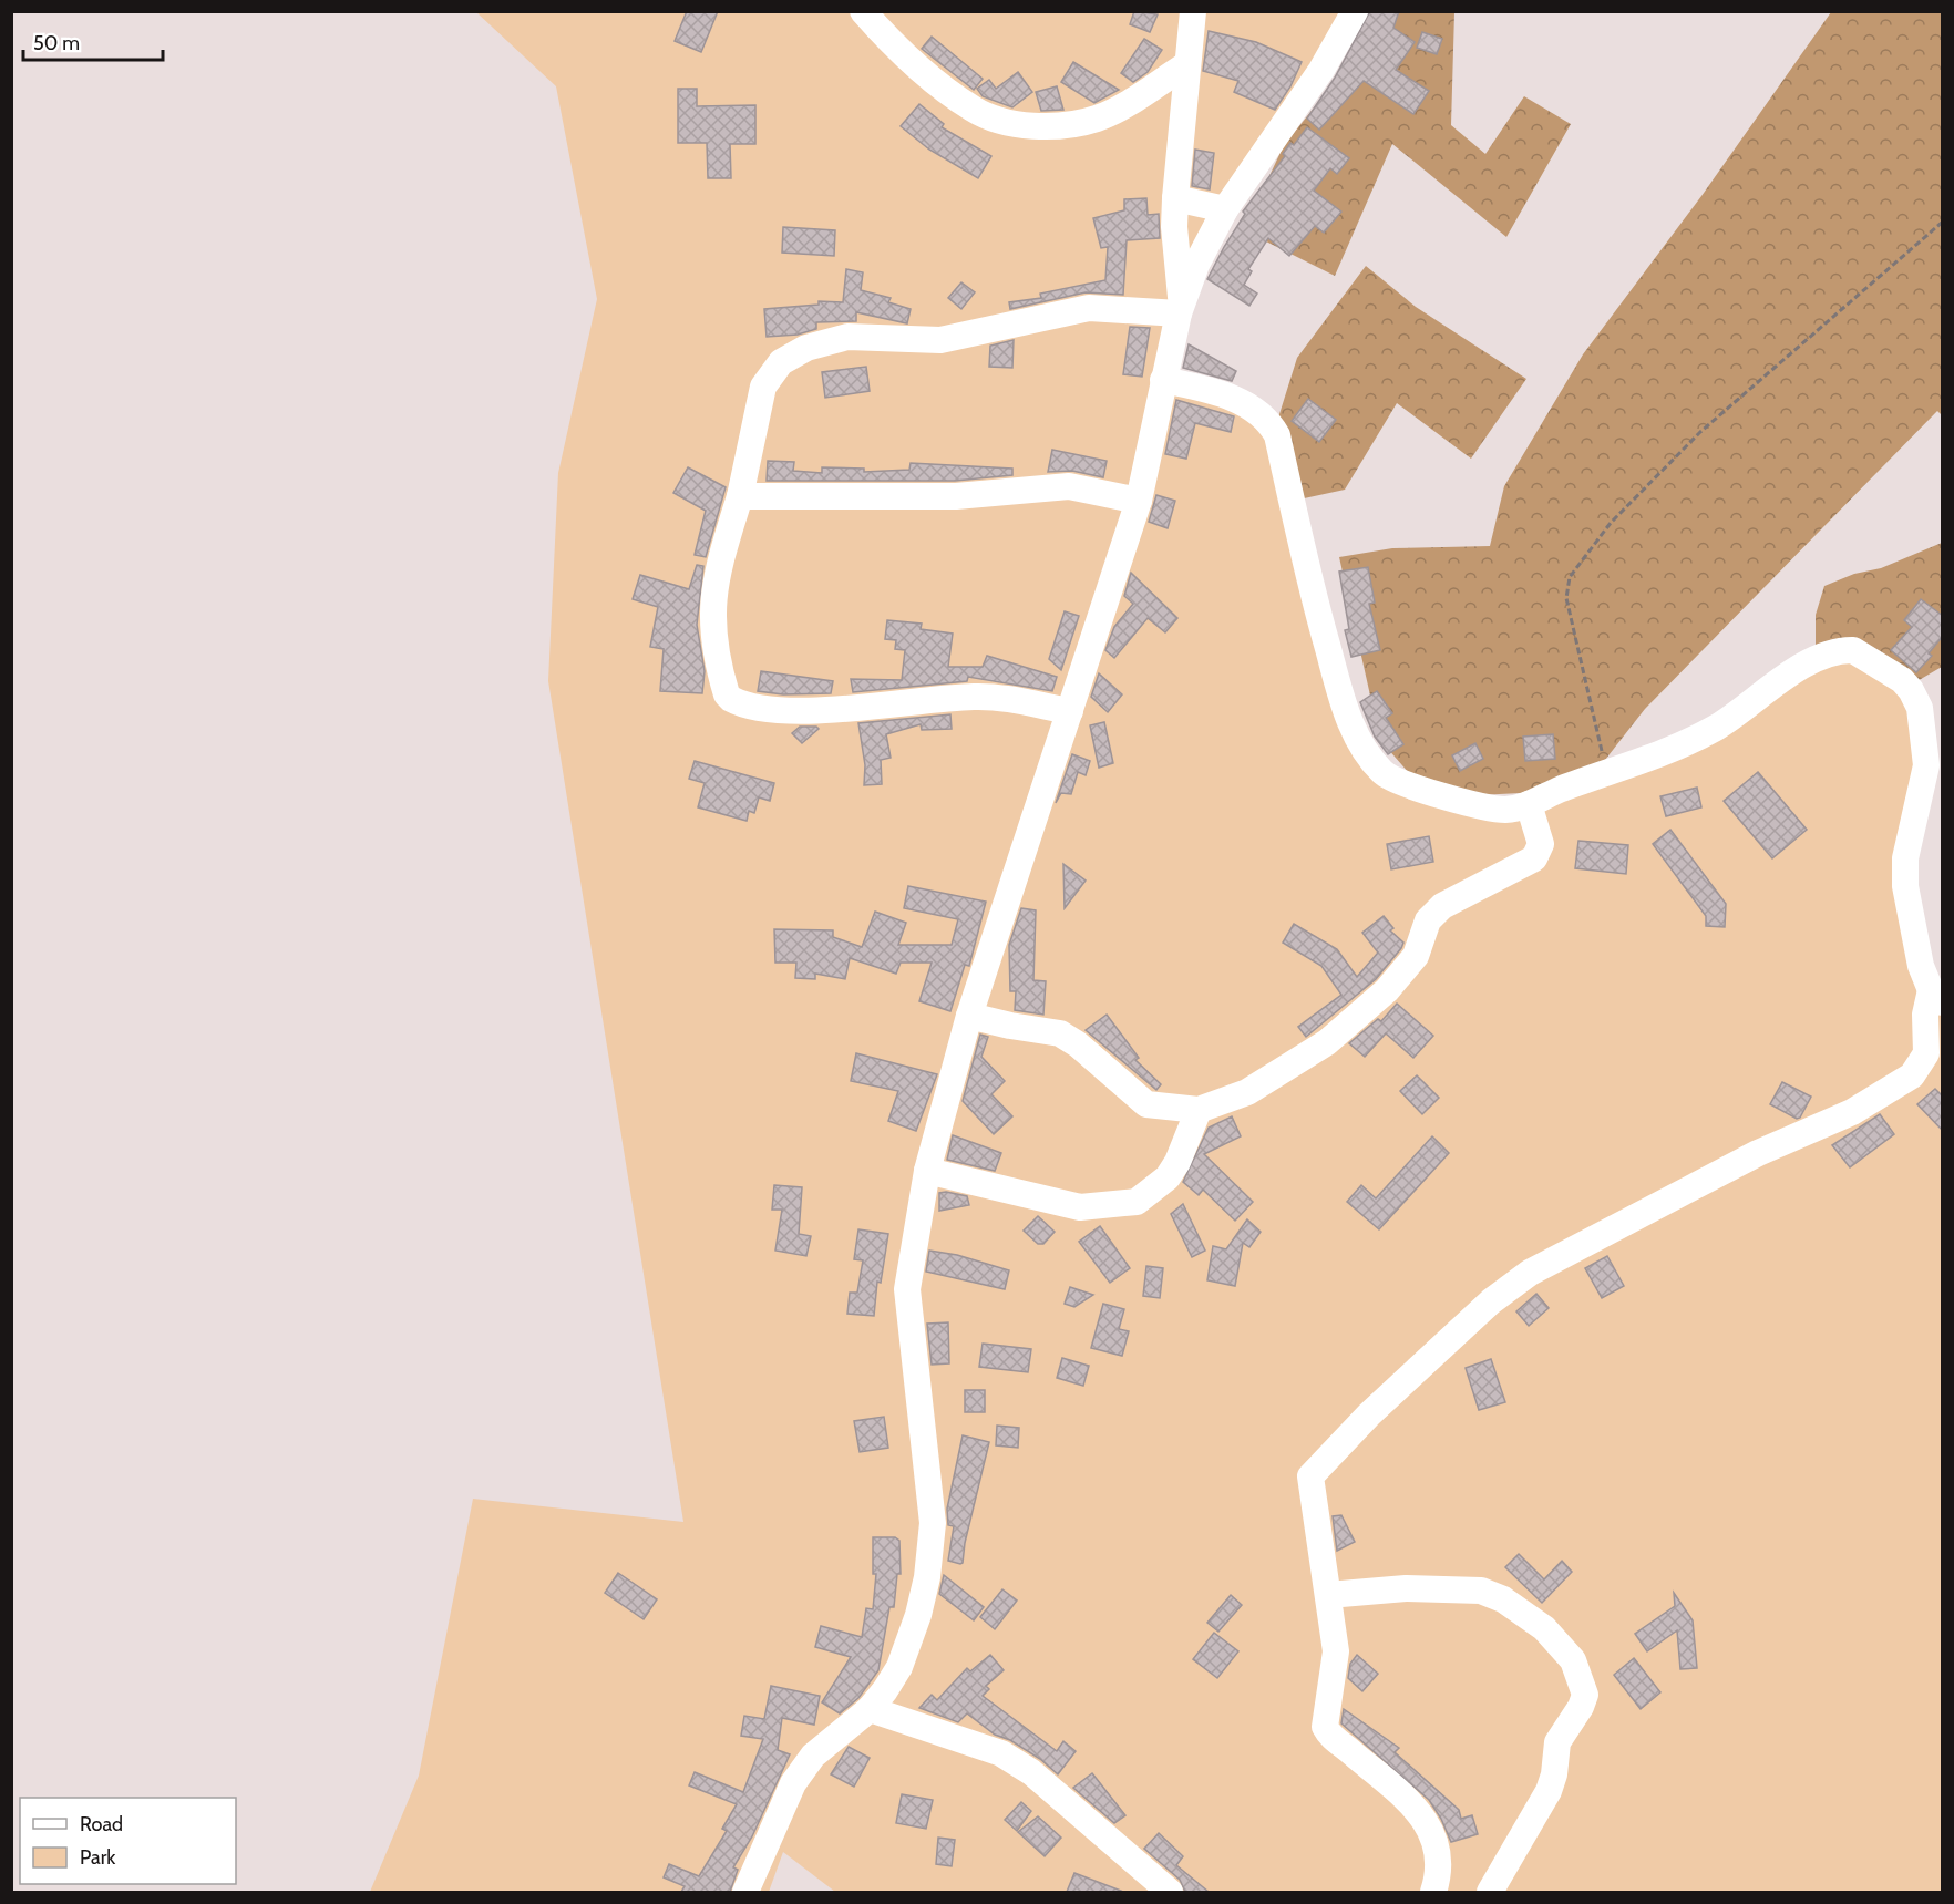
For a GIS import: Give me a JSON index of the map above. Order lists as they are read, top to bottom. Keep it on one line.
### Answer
{"legend":["Road","Park"],"scale_bar":"50 m"}
